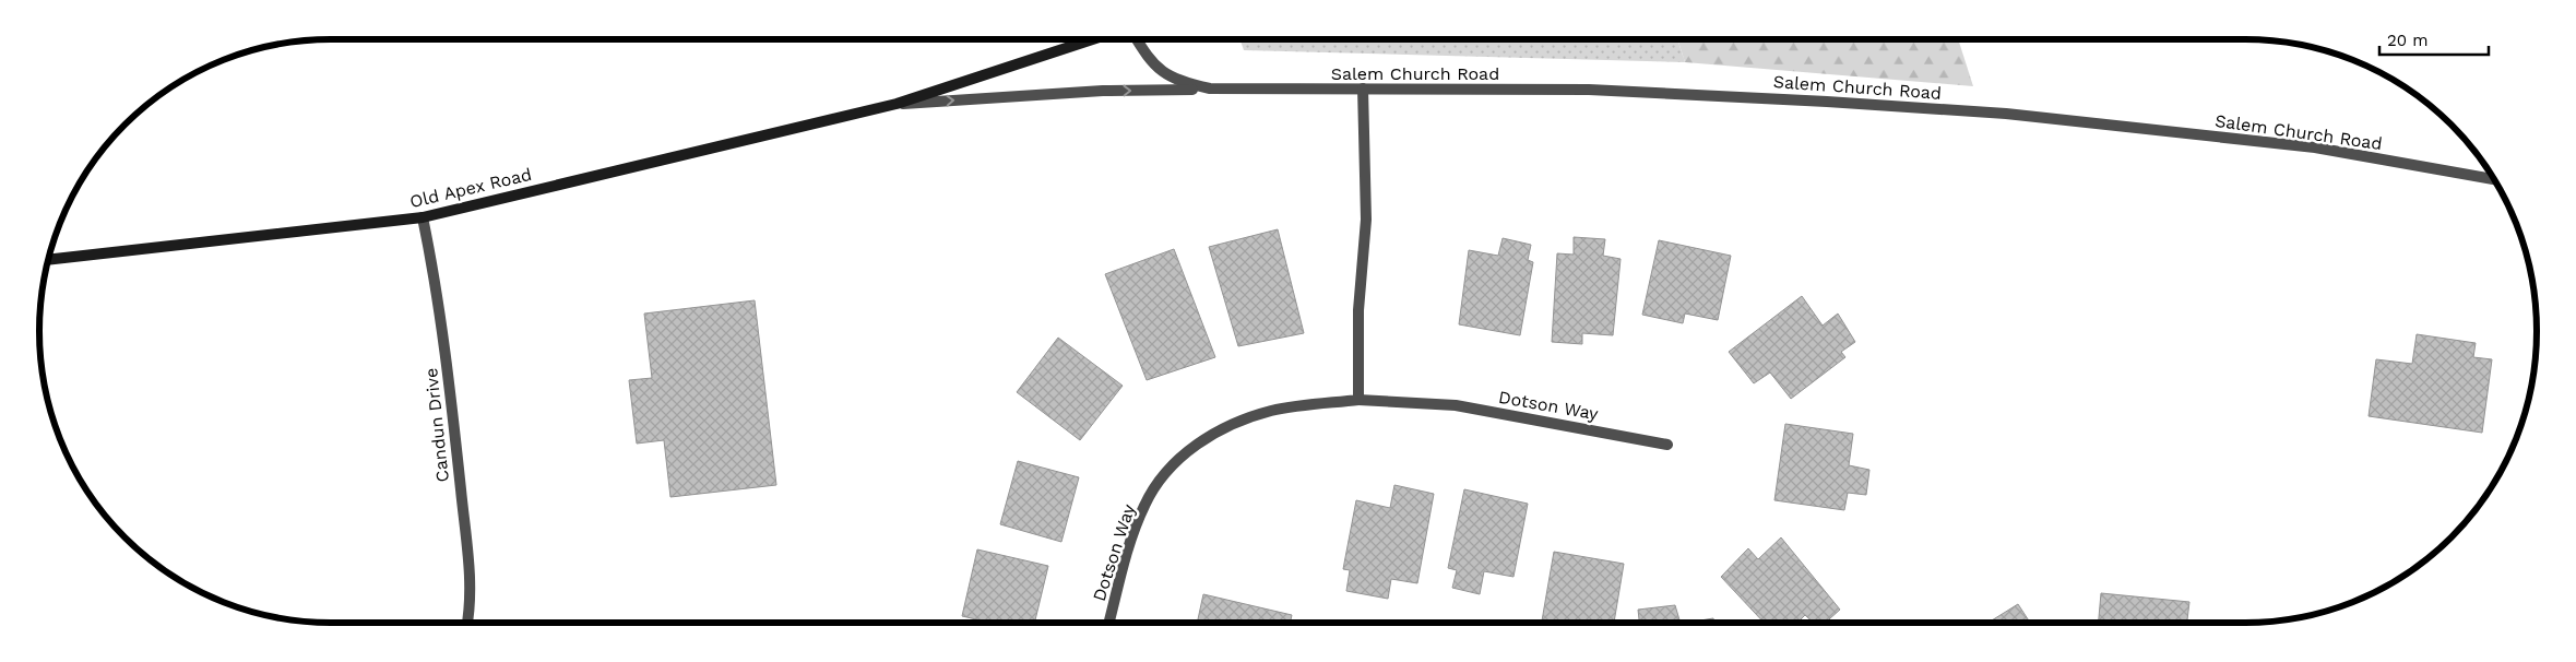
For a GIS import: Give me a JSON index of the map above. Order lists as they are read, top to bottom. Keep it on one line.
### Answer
{"streets":{"main road":["Old Apex Road"],"street":["Salem Church Road","Dotson Way","Candun Drive"]},"crossings":[["Salem Church Road","Old Apex Road"],["Old Apex Road","Candun Drive"]],"scale_bar":"20 m"}
